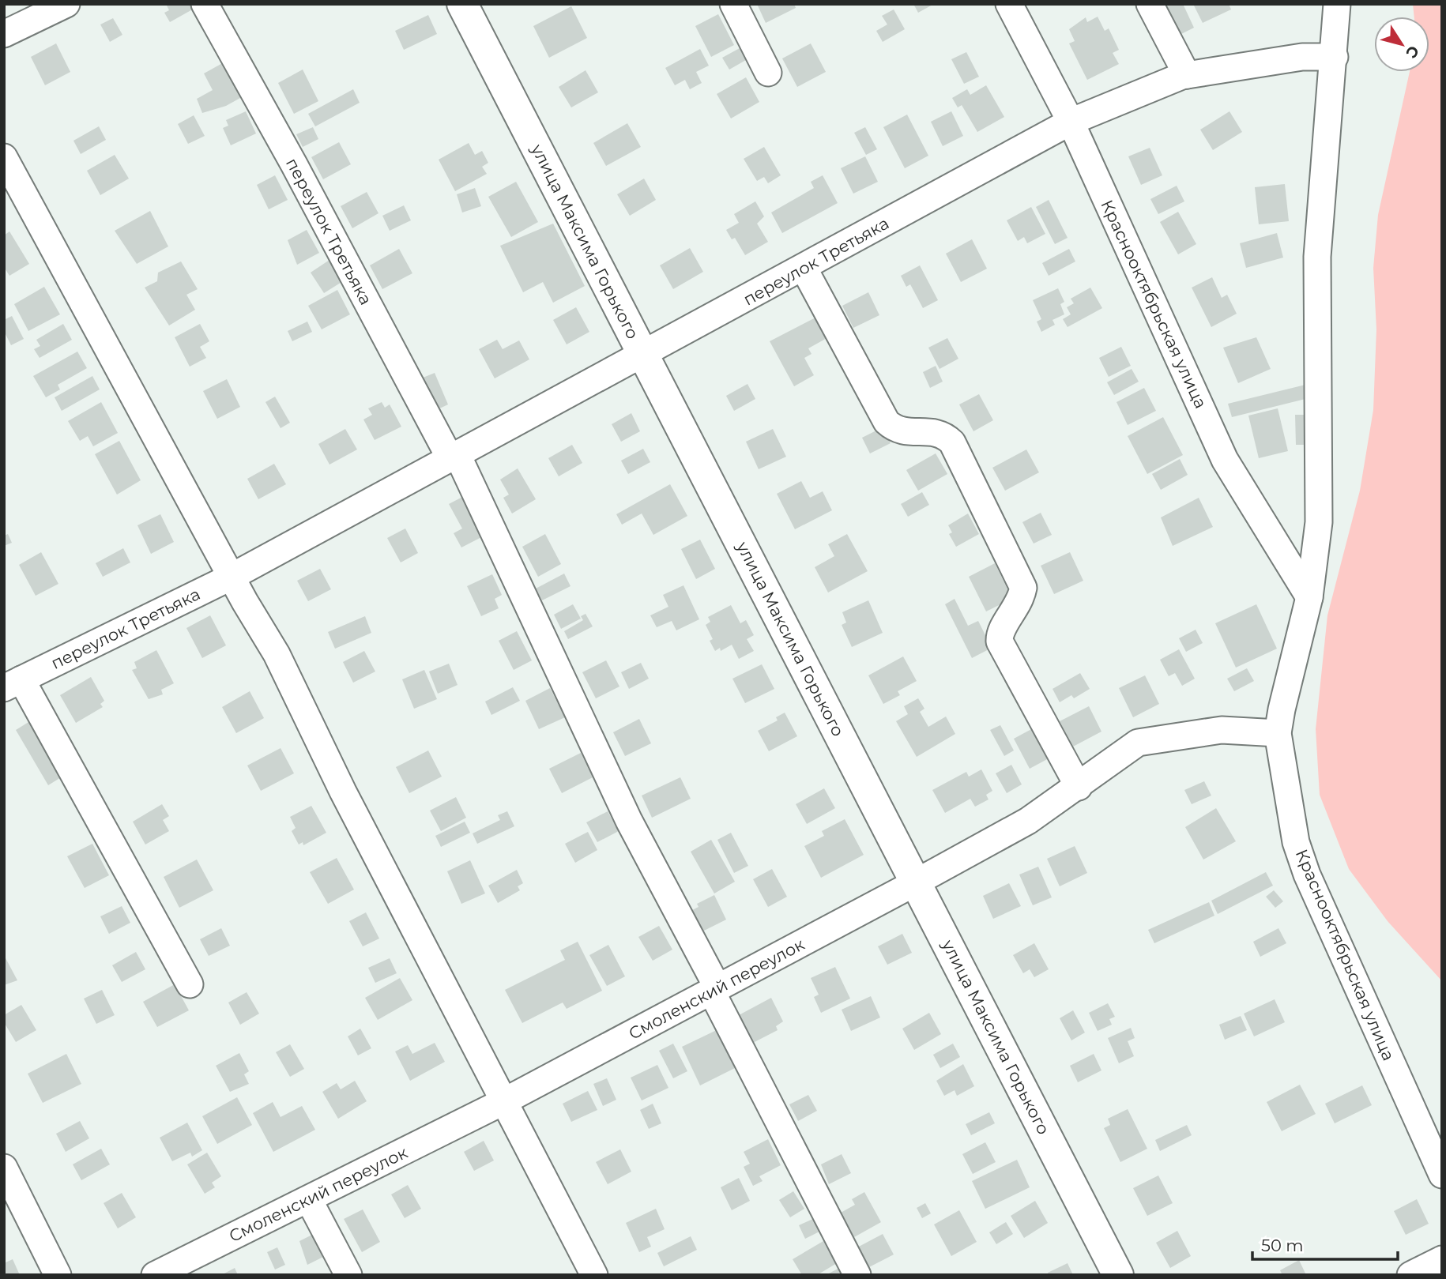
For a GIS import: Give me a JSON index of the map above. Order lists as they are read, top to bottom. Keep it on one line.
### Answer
{"streets":{"main road":["улица Максима Горького"],"street":["переулок Третьяка","Краснооктябрьская улица","Смоленский переулок"]},"crossings":[["переулок Третьяка","улица Максима Горького"],["переулок Третьяка","Краснооктябрьская улица"],["улица Максима Горького","Смоленский переулок"],["Краснооктябрьская улица","Смоленский переулок"]],"scale_bar":"50 m","north":"bottom right"}
